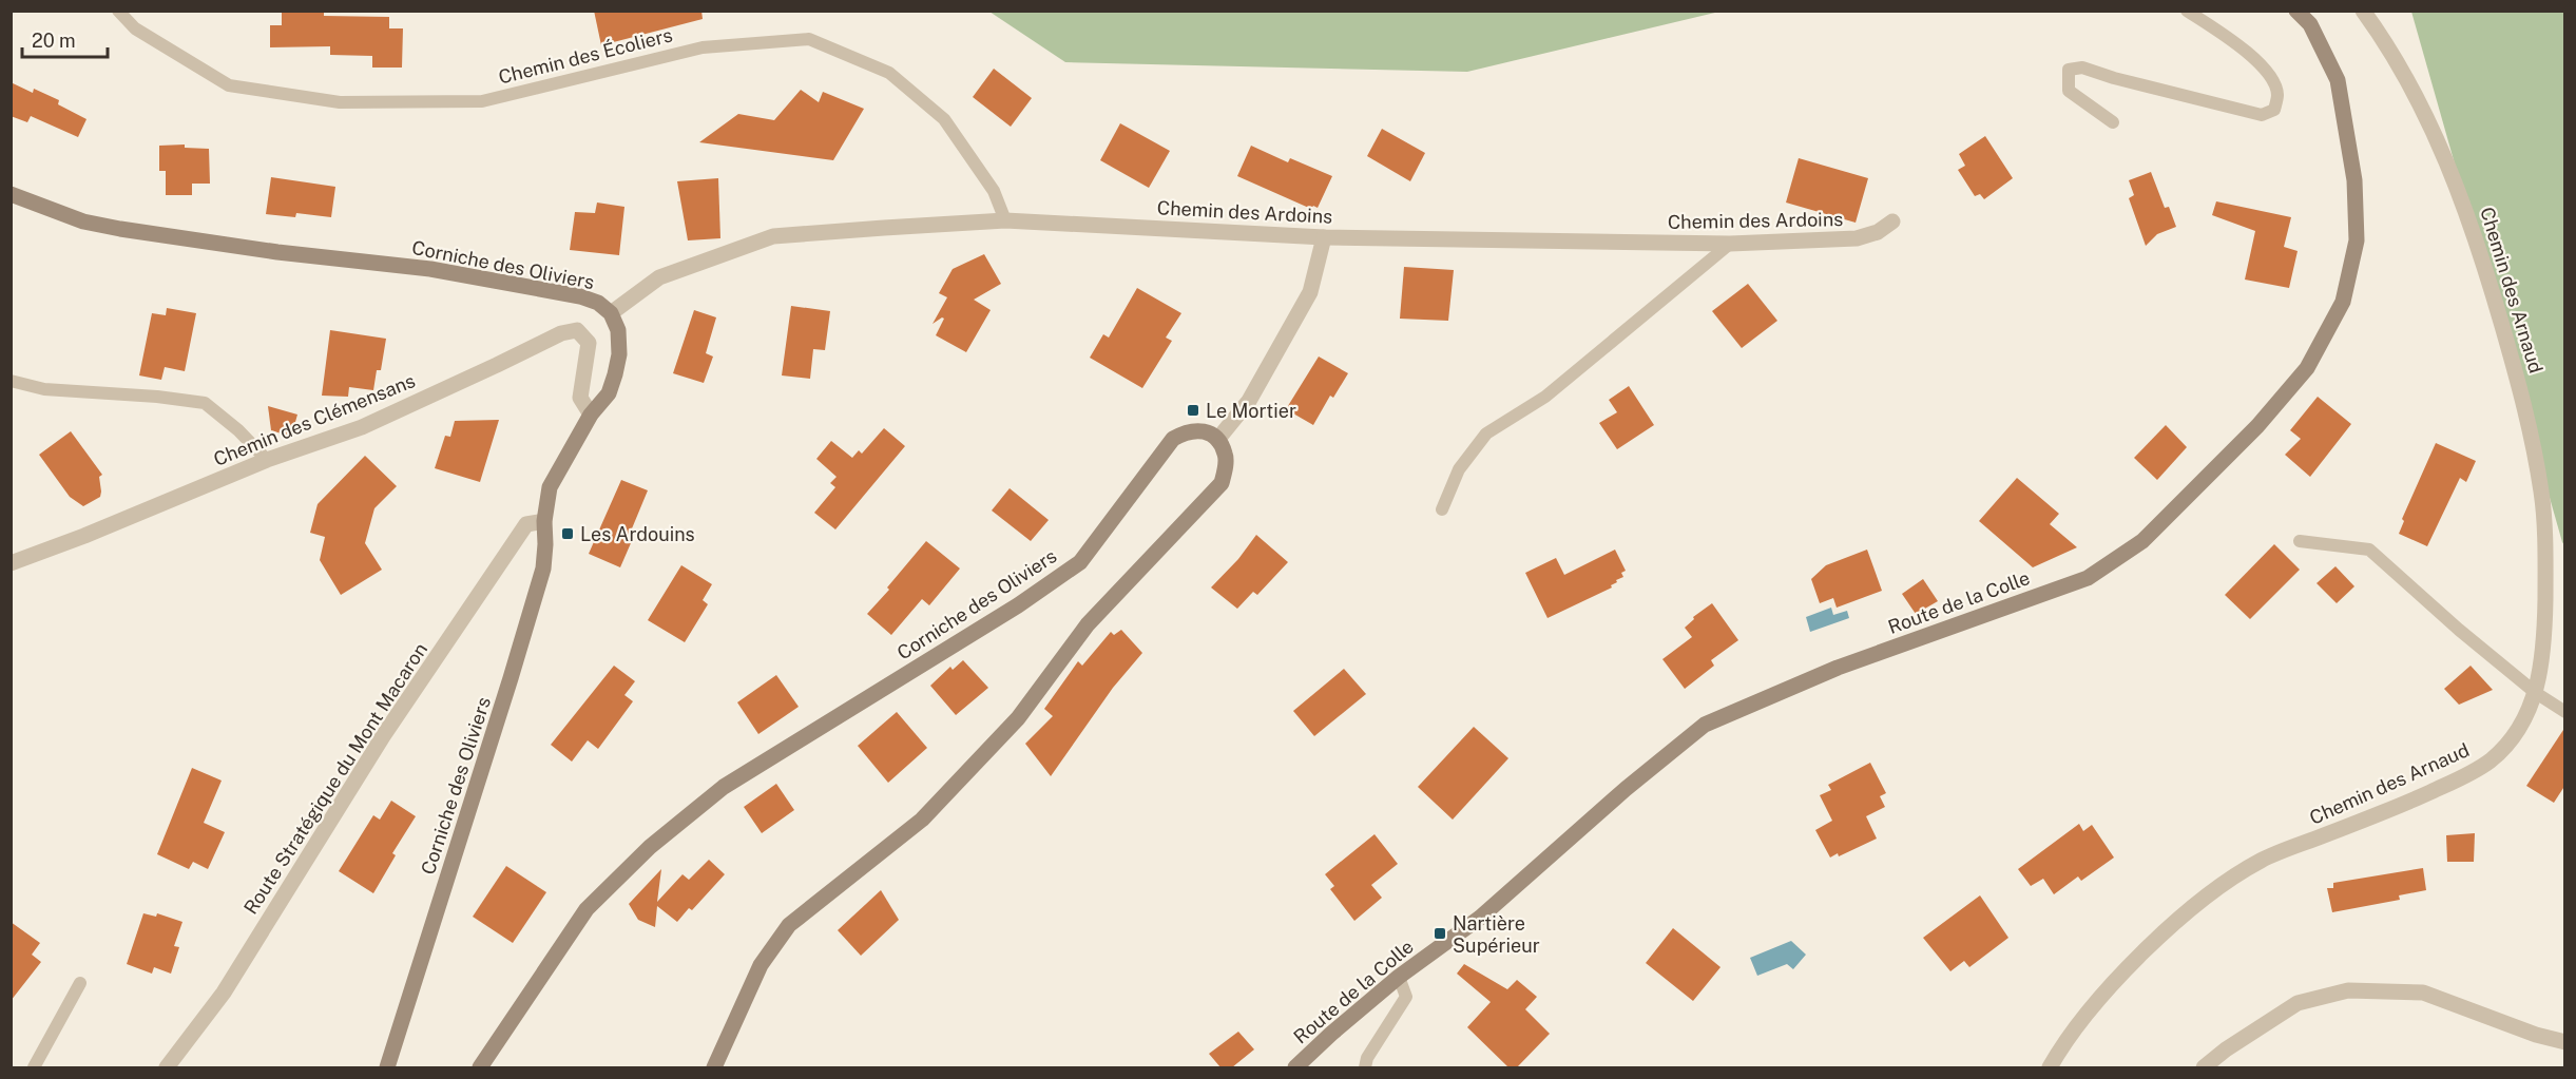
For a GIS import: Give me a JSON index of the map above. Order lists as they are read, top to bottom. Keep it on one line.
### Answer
{"streets":{"street":["Chemin des Ardoins","Corniche des Oliviers","Chemin des Arnaud","Chemin des Clémensans","Route de la Colle","Route Stratégique du Mont Macaron"],"lane":["Chemin des Écoliers"]},"crossings":[["Chemin des Écoliers","Chemin des Ardoins"],["Chemin des Ardoins","Corniche des Oliviers"],["Corniche des Oliviers","Chemin des Clémensans"],["Corniche des Oliviers","Route Stratégique du Mont Macaron"]],"places":{"transit":["Le Mortier","Les Ardouins","Nartière Supérieur"]},"scale_bar":"20 m"}
